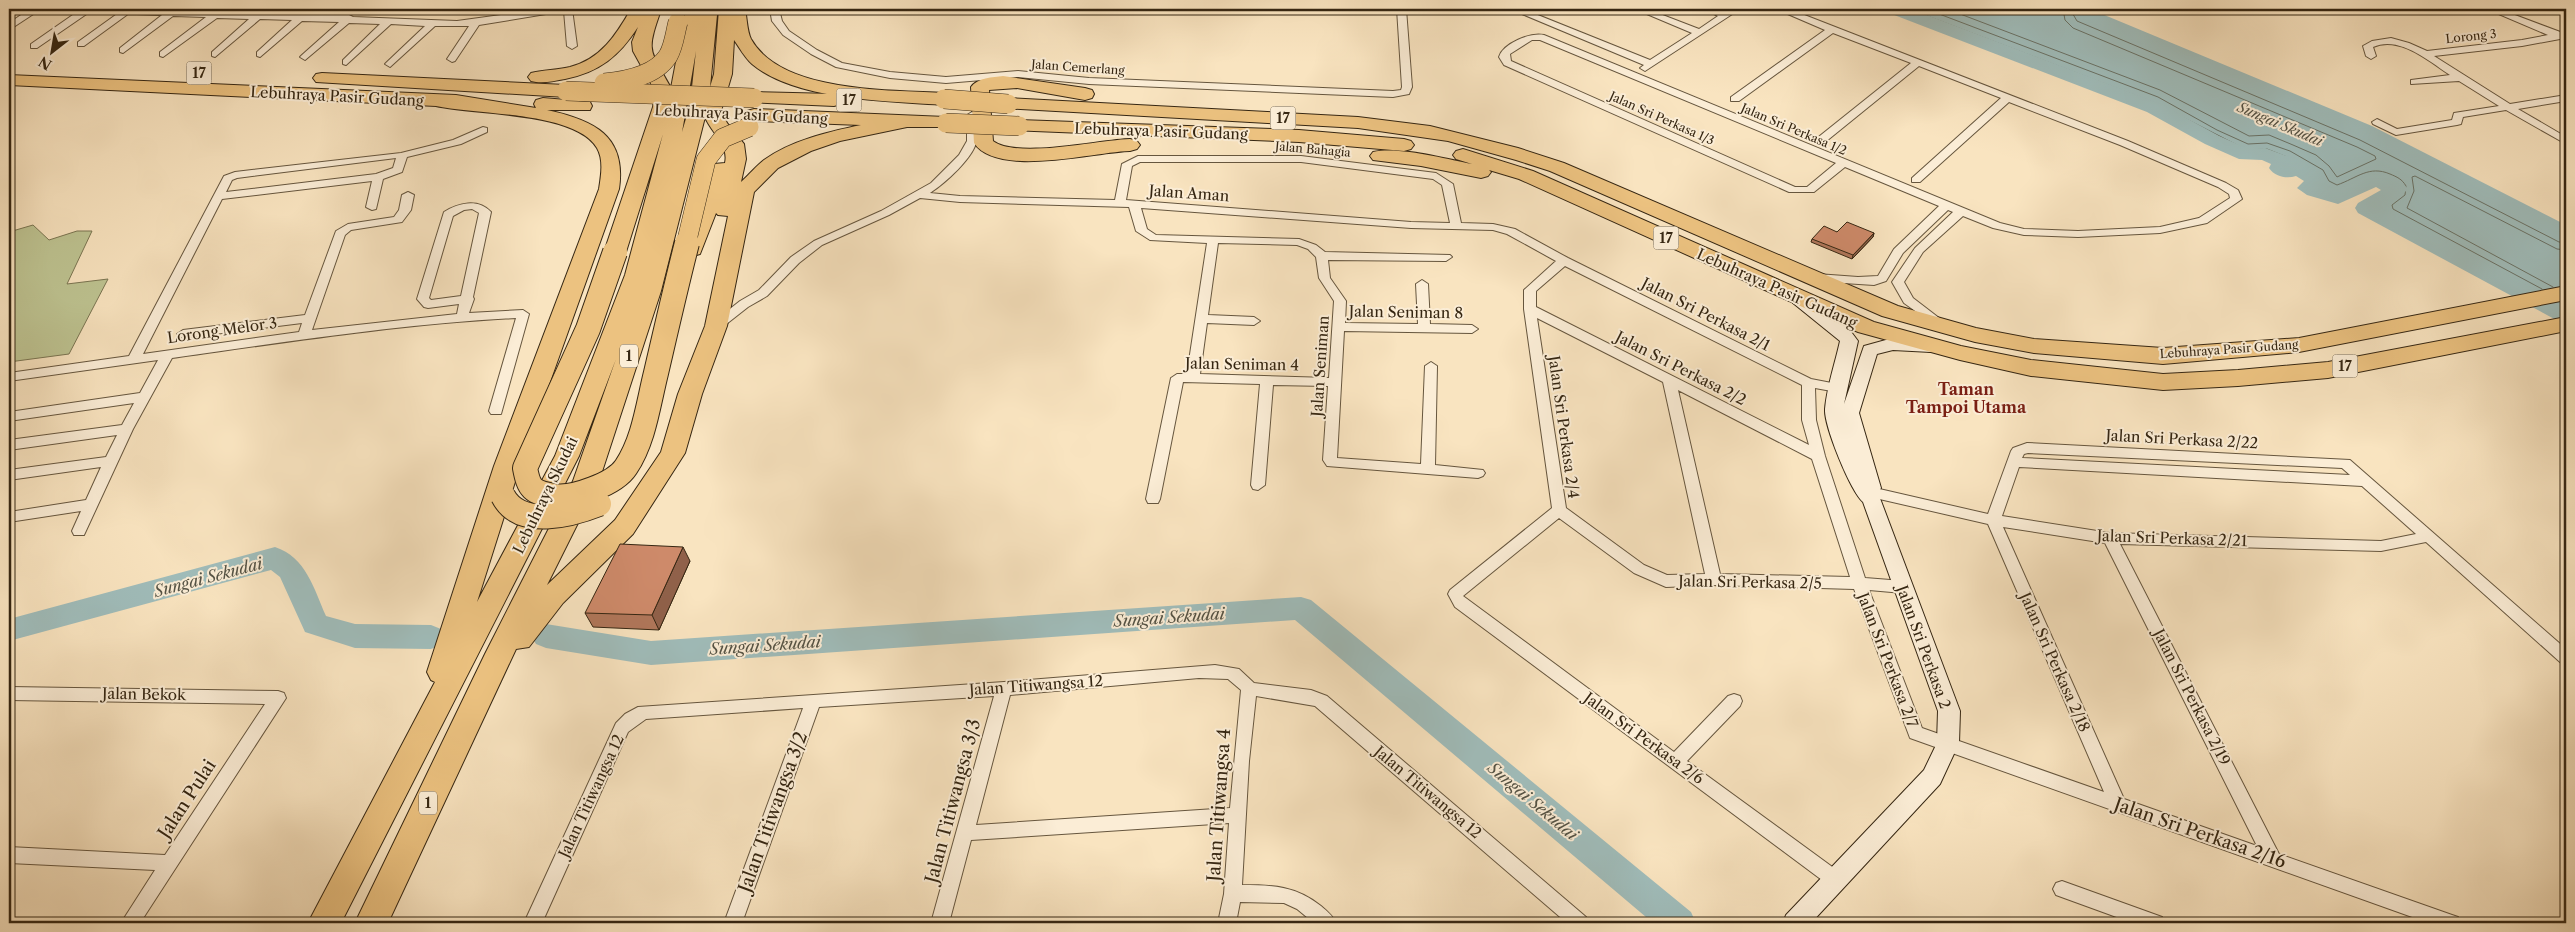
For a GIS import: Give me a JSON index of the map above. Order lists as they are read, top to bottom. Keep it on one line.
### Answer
{"streets":{"highway":["17","Lebuhraya Pasir Gudang","1","Lebuhraya Skudai"],"street":["Lorong 3","Jalan Cemerlang","Jalan Sri Perkasa 1/3","Jalan Sri Perkasa 1/2","Jalan Bahagia","Jalan Aman","Jalan Seniman 8","Jalan Sri Perkasa 2/1","Lorong Melor 3","Jalan Seniman 4","Jalan Seniman","Jalan Sri Perkasa 2/2","Jalan Sri Perkasa 2/4","Jalan Sri Perkasa 2/22","Jalan Sri Perkasa 2/21","Jalan Sri Perkasa 2/5","Jalan Sri Perkasa 2","Jalan Sri Perkasa 2/7","Jalan Sri Perkasa 2/18","Jalan Titiwangsa 12","Jalan Bekok","Jalan Sri Perkasa 2/19","Jalan Sri Perkasa 2/6","Jalan Pulai","Jalan Titiwangsa 3/3","Jalan Titiwangsa 4","Jalan Titiwangsa 3/2","Jalan Sri Perkasa 2/16"]},"crossings":[["Lebuhraya Pasir Gudang","Jalan Sri Perkasa 2"],["Jalan Sri Perkasa 1/3","Jalan Sri Perkasa 1/2"],["Jalan Bahagia","Jalan Aman"],["Jalan Aman","Jalan Sri Perkasa 2/1"],["Jalan Seniman 8","Jalan Seniman"],["Jalan Sri Perkasa 2/1","Jalan Sri Perkasa 2/4"],["Jalan Sri Perkasa 2/1","Jalan Sri Perkasa 2"],["Jalan Seniman 4","Jalan Seniman"],["Jalan Sri Perkasa 2/2","Jalan Sri Perkasa 2/4"],["Jalan Sri Perkasa 2/4","Jalan Sri Perkasa 2/5"],["Jalan Sri Perkasa 2/4","Jalan Sri Perkasa 2/6"],["Jalan Sri Perkasa 2/21","Jalan Sri Perkasa 2"],["Jalan Sri Perkasa 2/21","Jalan Sri Perkasa 2/18"],["Jalan Sri Perkasa 2/21","Jalan Sri Perkasa 2/19"],["Jalan Sri Perkasa 2/5","Jalan Sri Perkasa 2"],["Jalan Sri Perkasa 2/5","Jalan Sri Perkasa 2/7"],["Jalan Sri Perkasa 2","Jalan Sri Perkasa 2/7"],["Jalan Sri Perkasa 2","Jalan Sri Perkasa 2/6"],["Jalan Sri Perkasa 2","Jalan Sri Perkasa 2/16"],["Jalan Sri Perkasa 2/7","Jalan Sri Perkasa 2/16"],["Jalan Sri Perkasa 2/18","Jalan Sri Perkasa 2/16"],["Jalan Titiwangsa 12","Jalan Titiwangsa 3/3"],["Jalan Titiwangsa 12","Jalan Titiwangsa 4"],["Jalan Titiwangsa 12","Jalan Titiwangsa 3/2"],["Jalan Bekok","Jalan Pulai"],["Jalan Sri Perkasa 2/19","Jalan Sri Perkasa 2/16"]],"districts":["Taman Tampoi Utama"],"water":["Sungai Skudai","Sungai Sekudai"],"north":"bottom left"}
